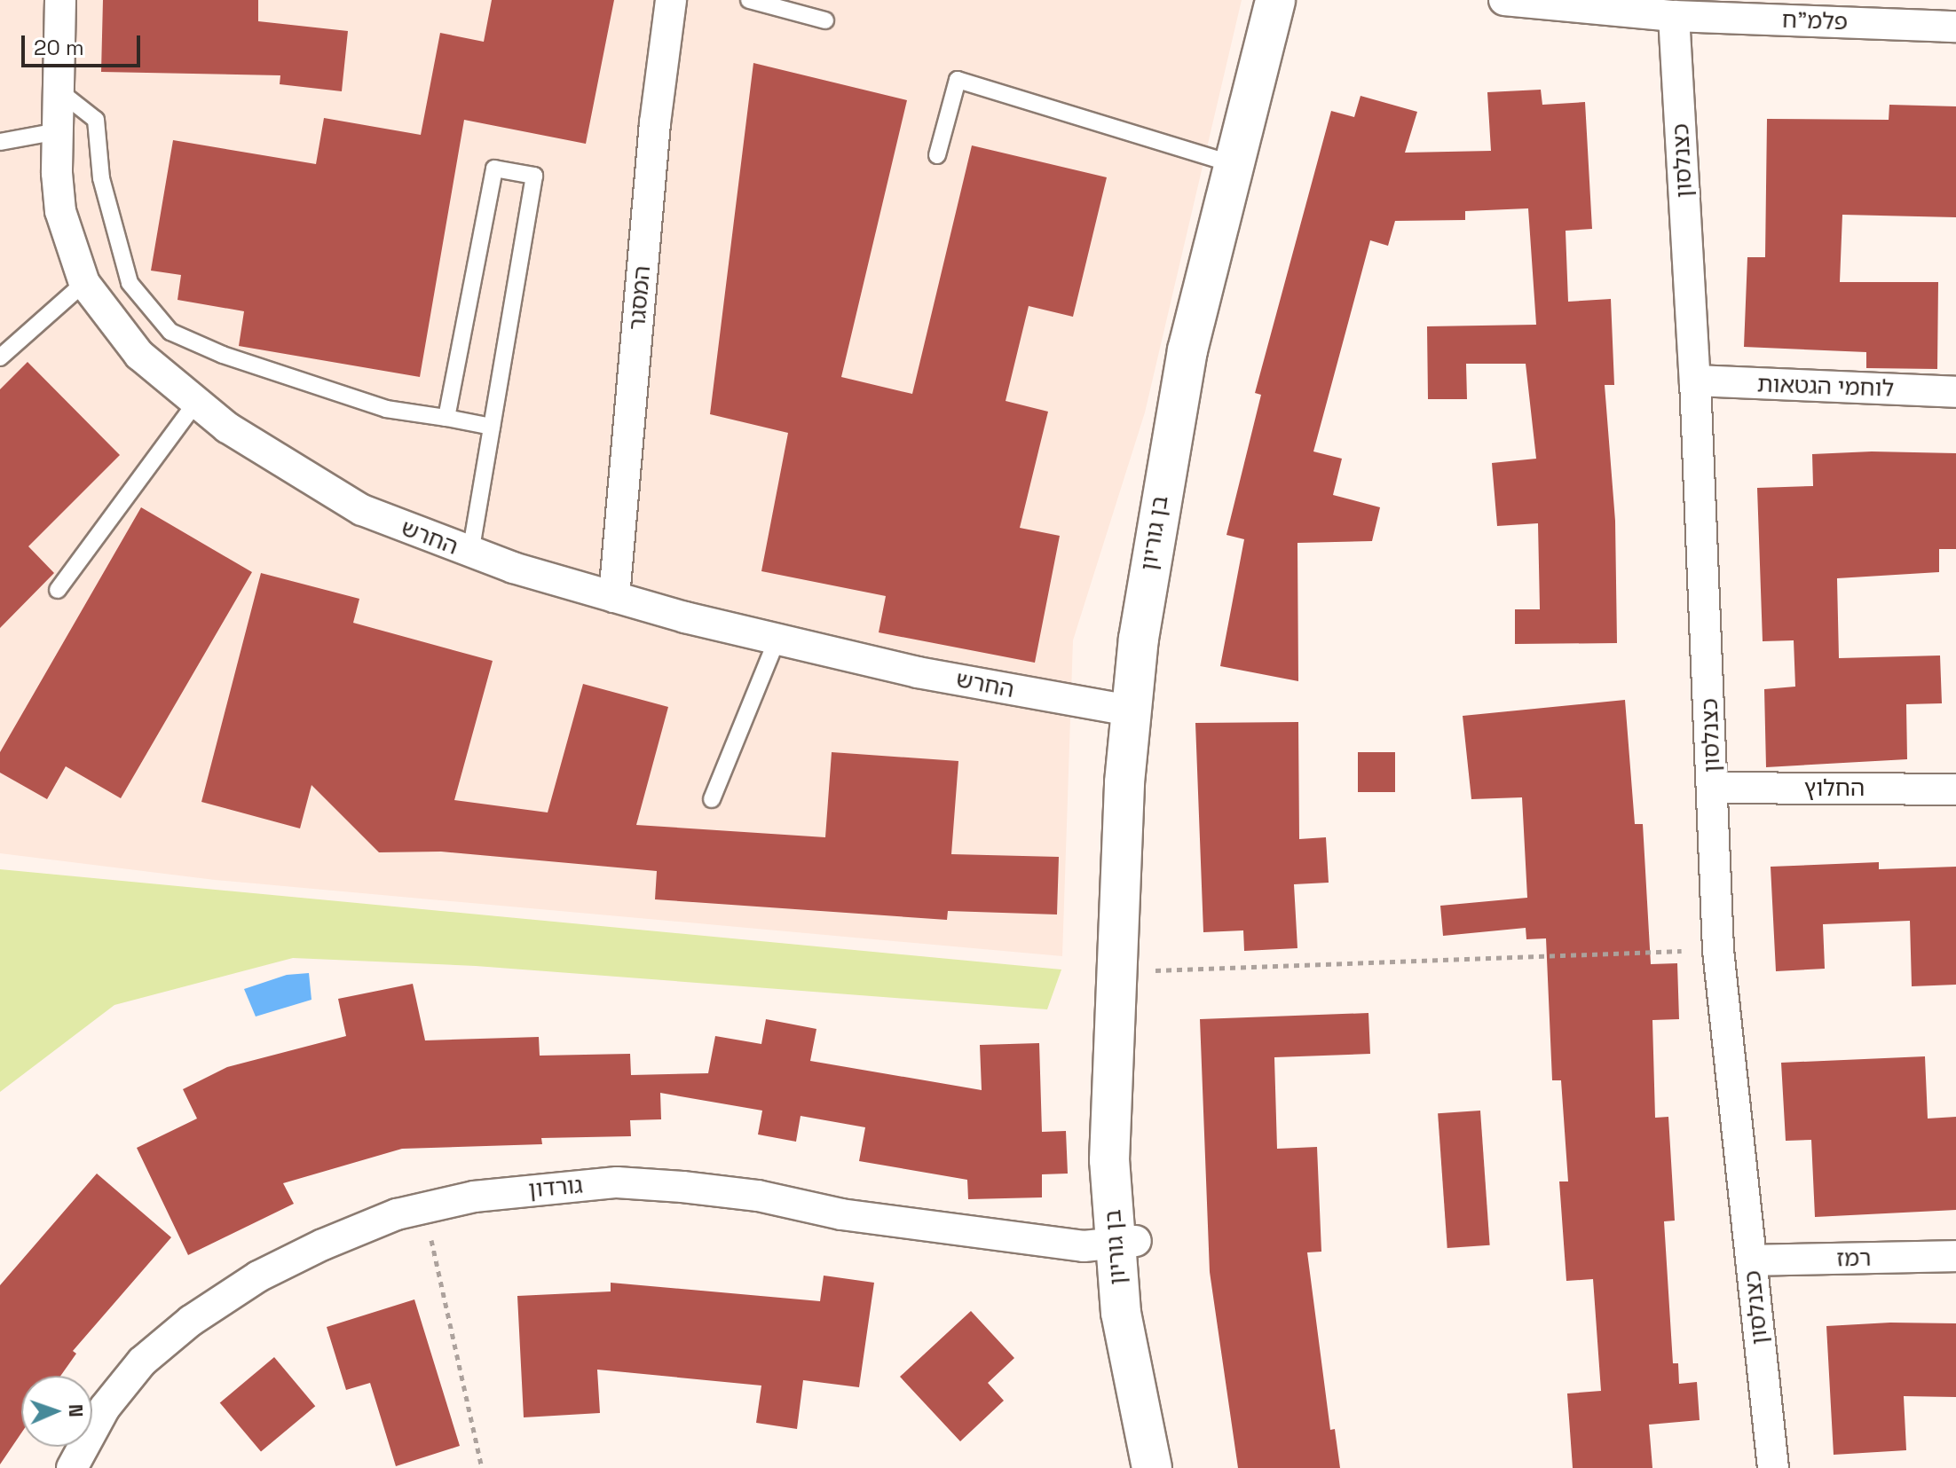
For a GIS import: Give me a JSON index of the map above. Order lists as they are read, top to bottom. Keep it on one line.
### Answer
{"streets":{"street":["פלמ\"ח","כצנלסון","המסגר","לוחמי הגטאות","בן גוריון","החרש","החלוץ","גורדון","רמז"]},"crossings":[["פלמ\"ח","כצנלסון"],["כצנלסון","לוחמי הגטאות"],["כצנלסון","החלוץ"],["כצנלסון","רמז"],["המסגר","החרש"],["בן גוריון","החרש"],["בן גוריון","גורדון"]],"scale_bar":"20 m","north":"right"}
